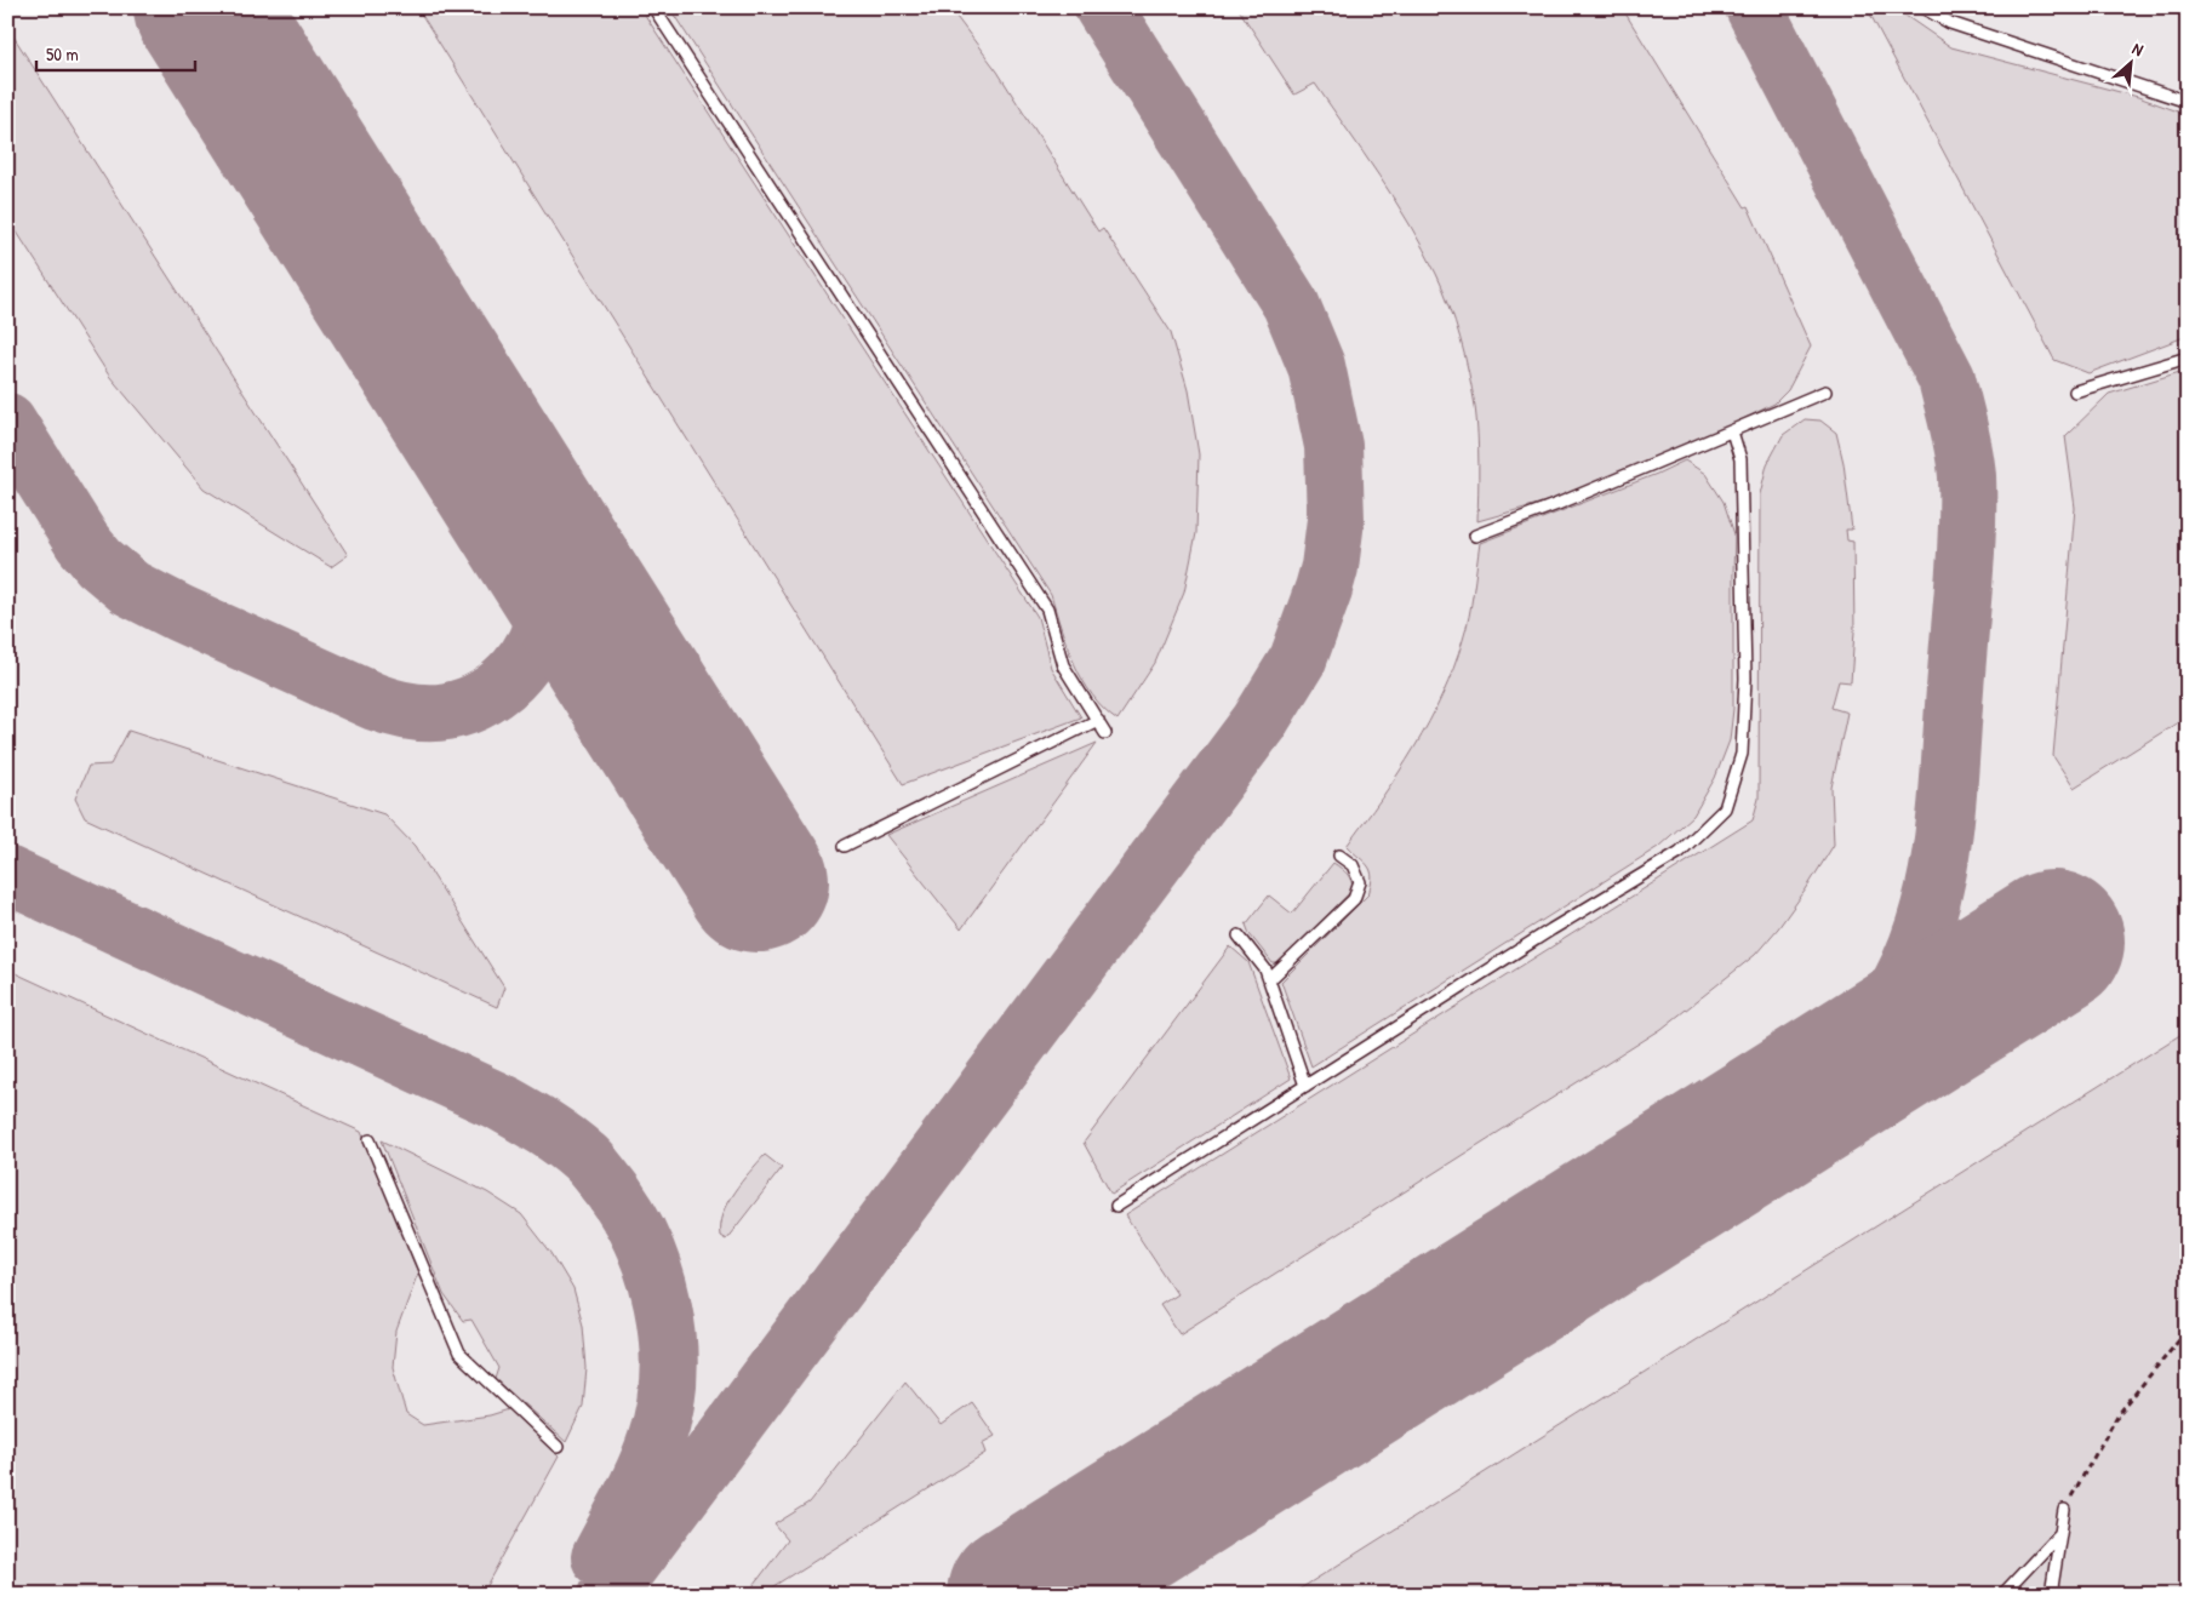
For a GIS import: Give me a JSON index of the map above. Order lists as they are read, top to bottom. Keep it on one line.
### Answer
{"scale_bar":"50 m","north":"top right"}
